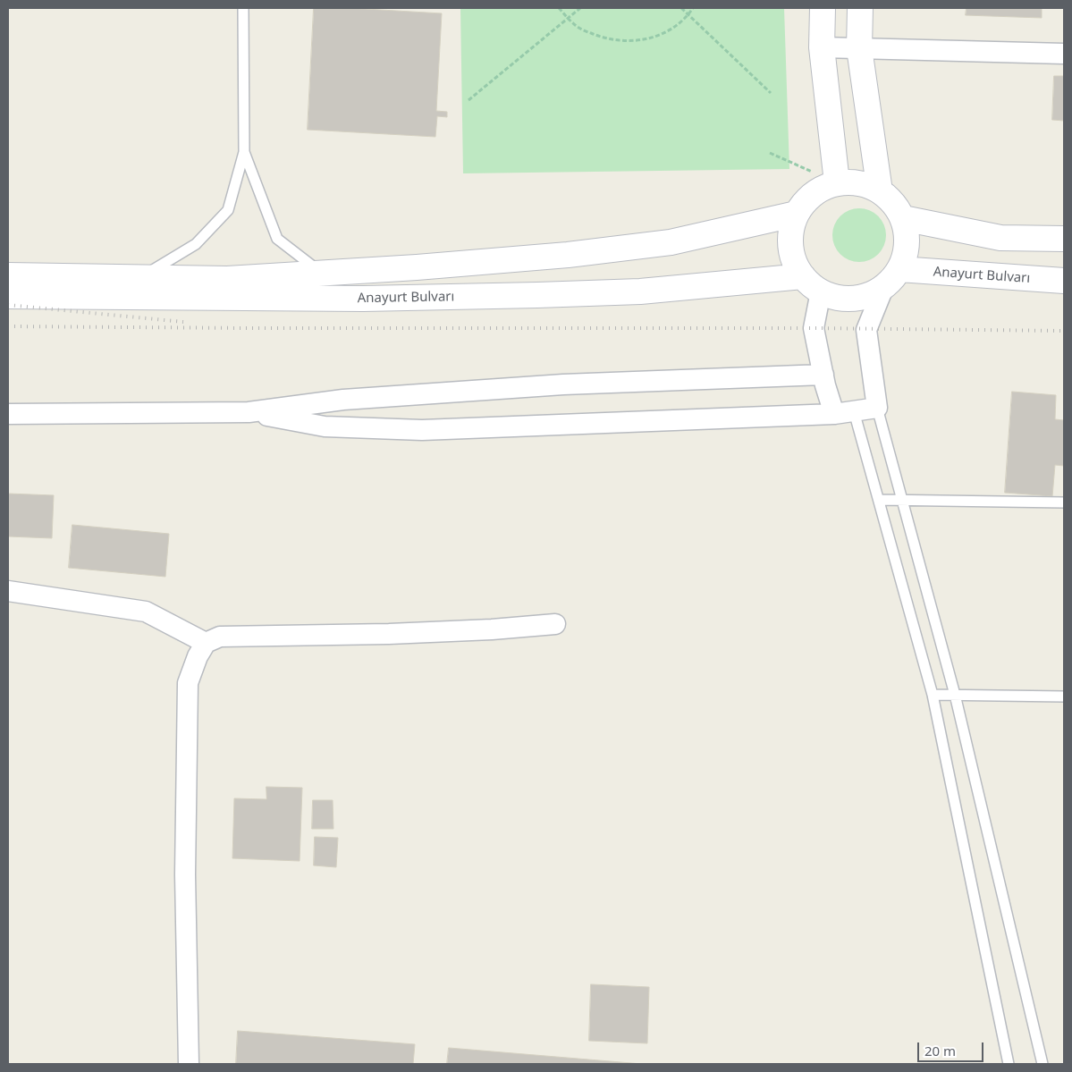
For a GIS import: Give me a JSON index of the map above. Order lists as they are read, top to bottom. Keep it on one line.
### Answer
{"streets":{"main road":["Anayurt Bulvarı"]},"scale_bar":"20 m"}
